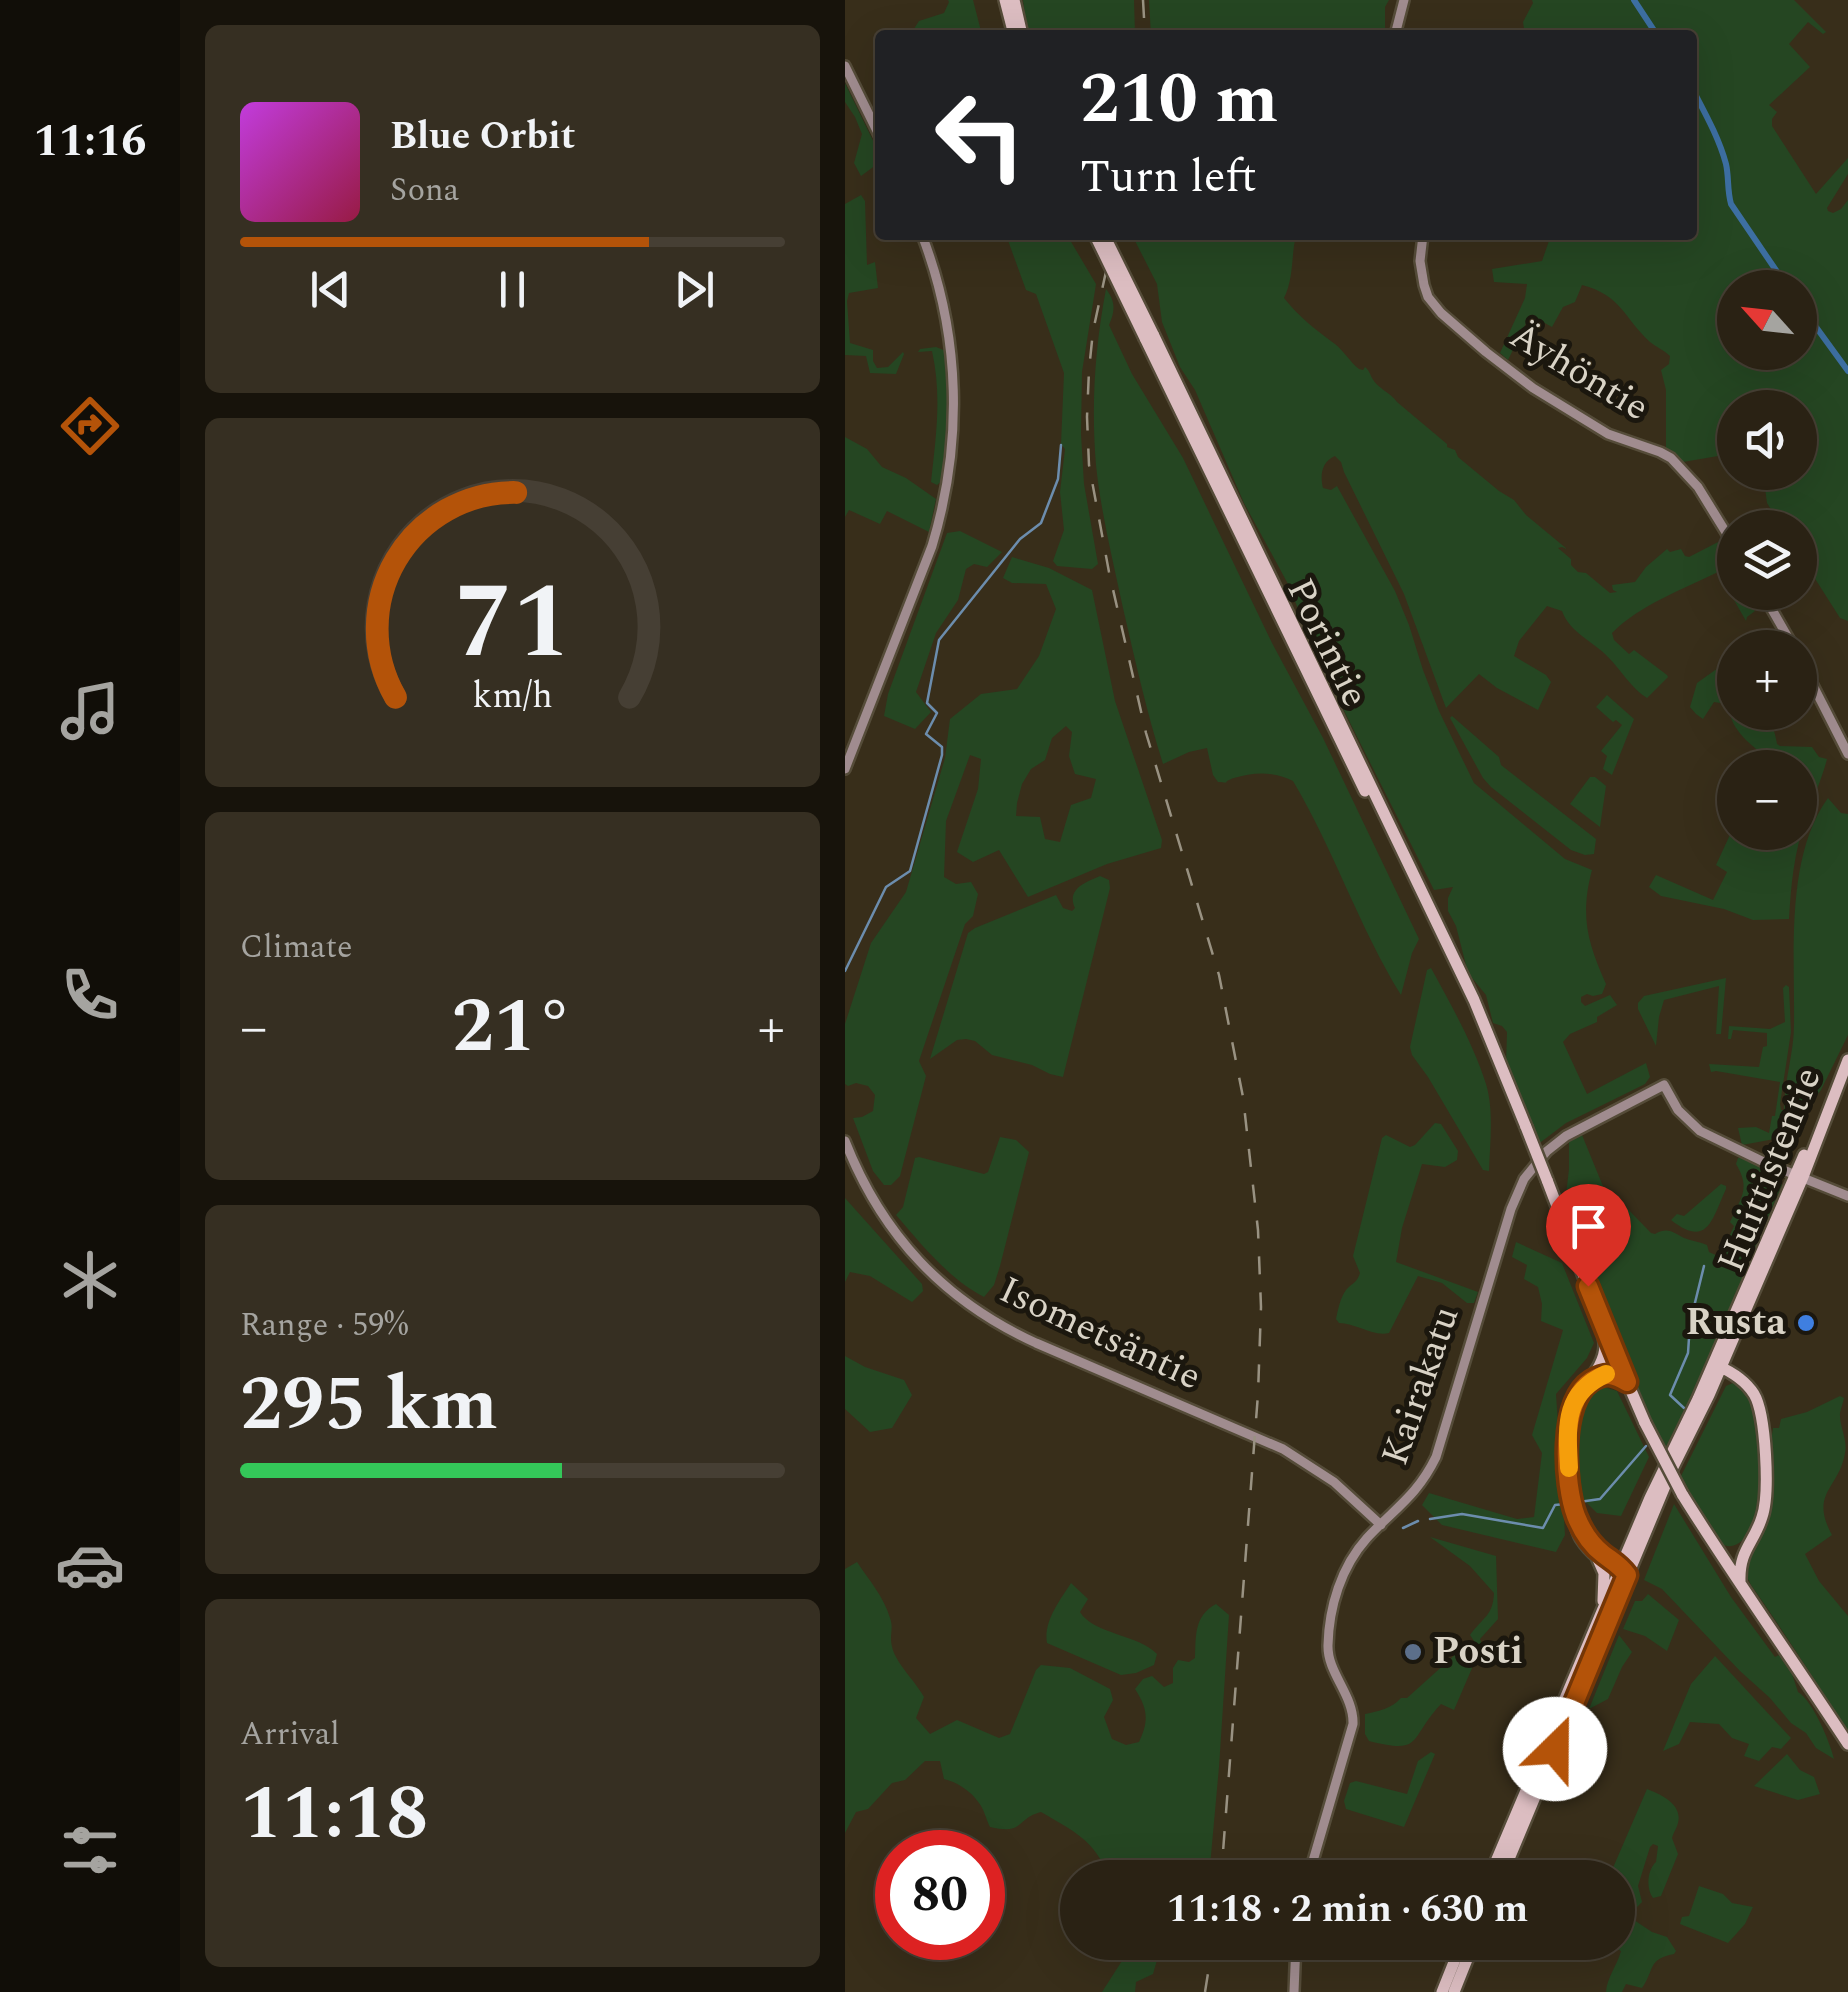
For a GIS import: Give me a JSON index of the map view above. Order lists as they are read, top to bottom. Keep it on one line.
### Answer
{"streets":{"highway":["Porintie","Huittistentie"],"main road":["Äyhöntie","Isometsäntie","Kairakatu"]},"crossings":[["Huittistentie","Kairakatu"],["Isometsäntie","Kairakatu"]],"places":["Rusta","Posti"],"north":"top left","page":{"tabs":"11:16","turn":["210 m","Turn left"],"song":["Blue Orbit","Sona"],"map_buttons":["+","−"],"tile":["Climate",["Range · 59%","295 km"],["Arrival","11:18"]],"heat":["−","21°","+"],"limit":"80","trip":"11:18 · 2 min · 630 m","gauge":["71","km/h"]}}
